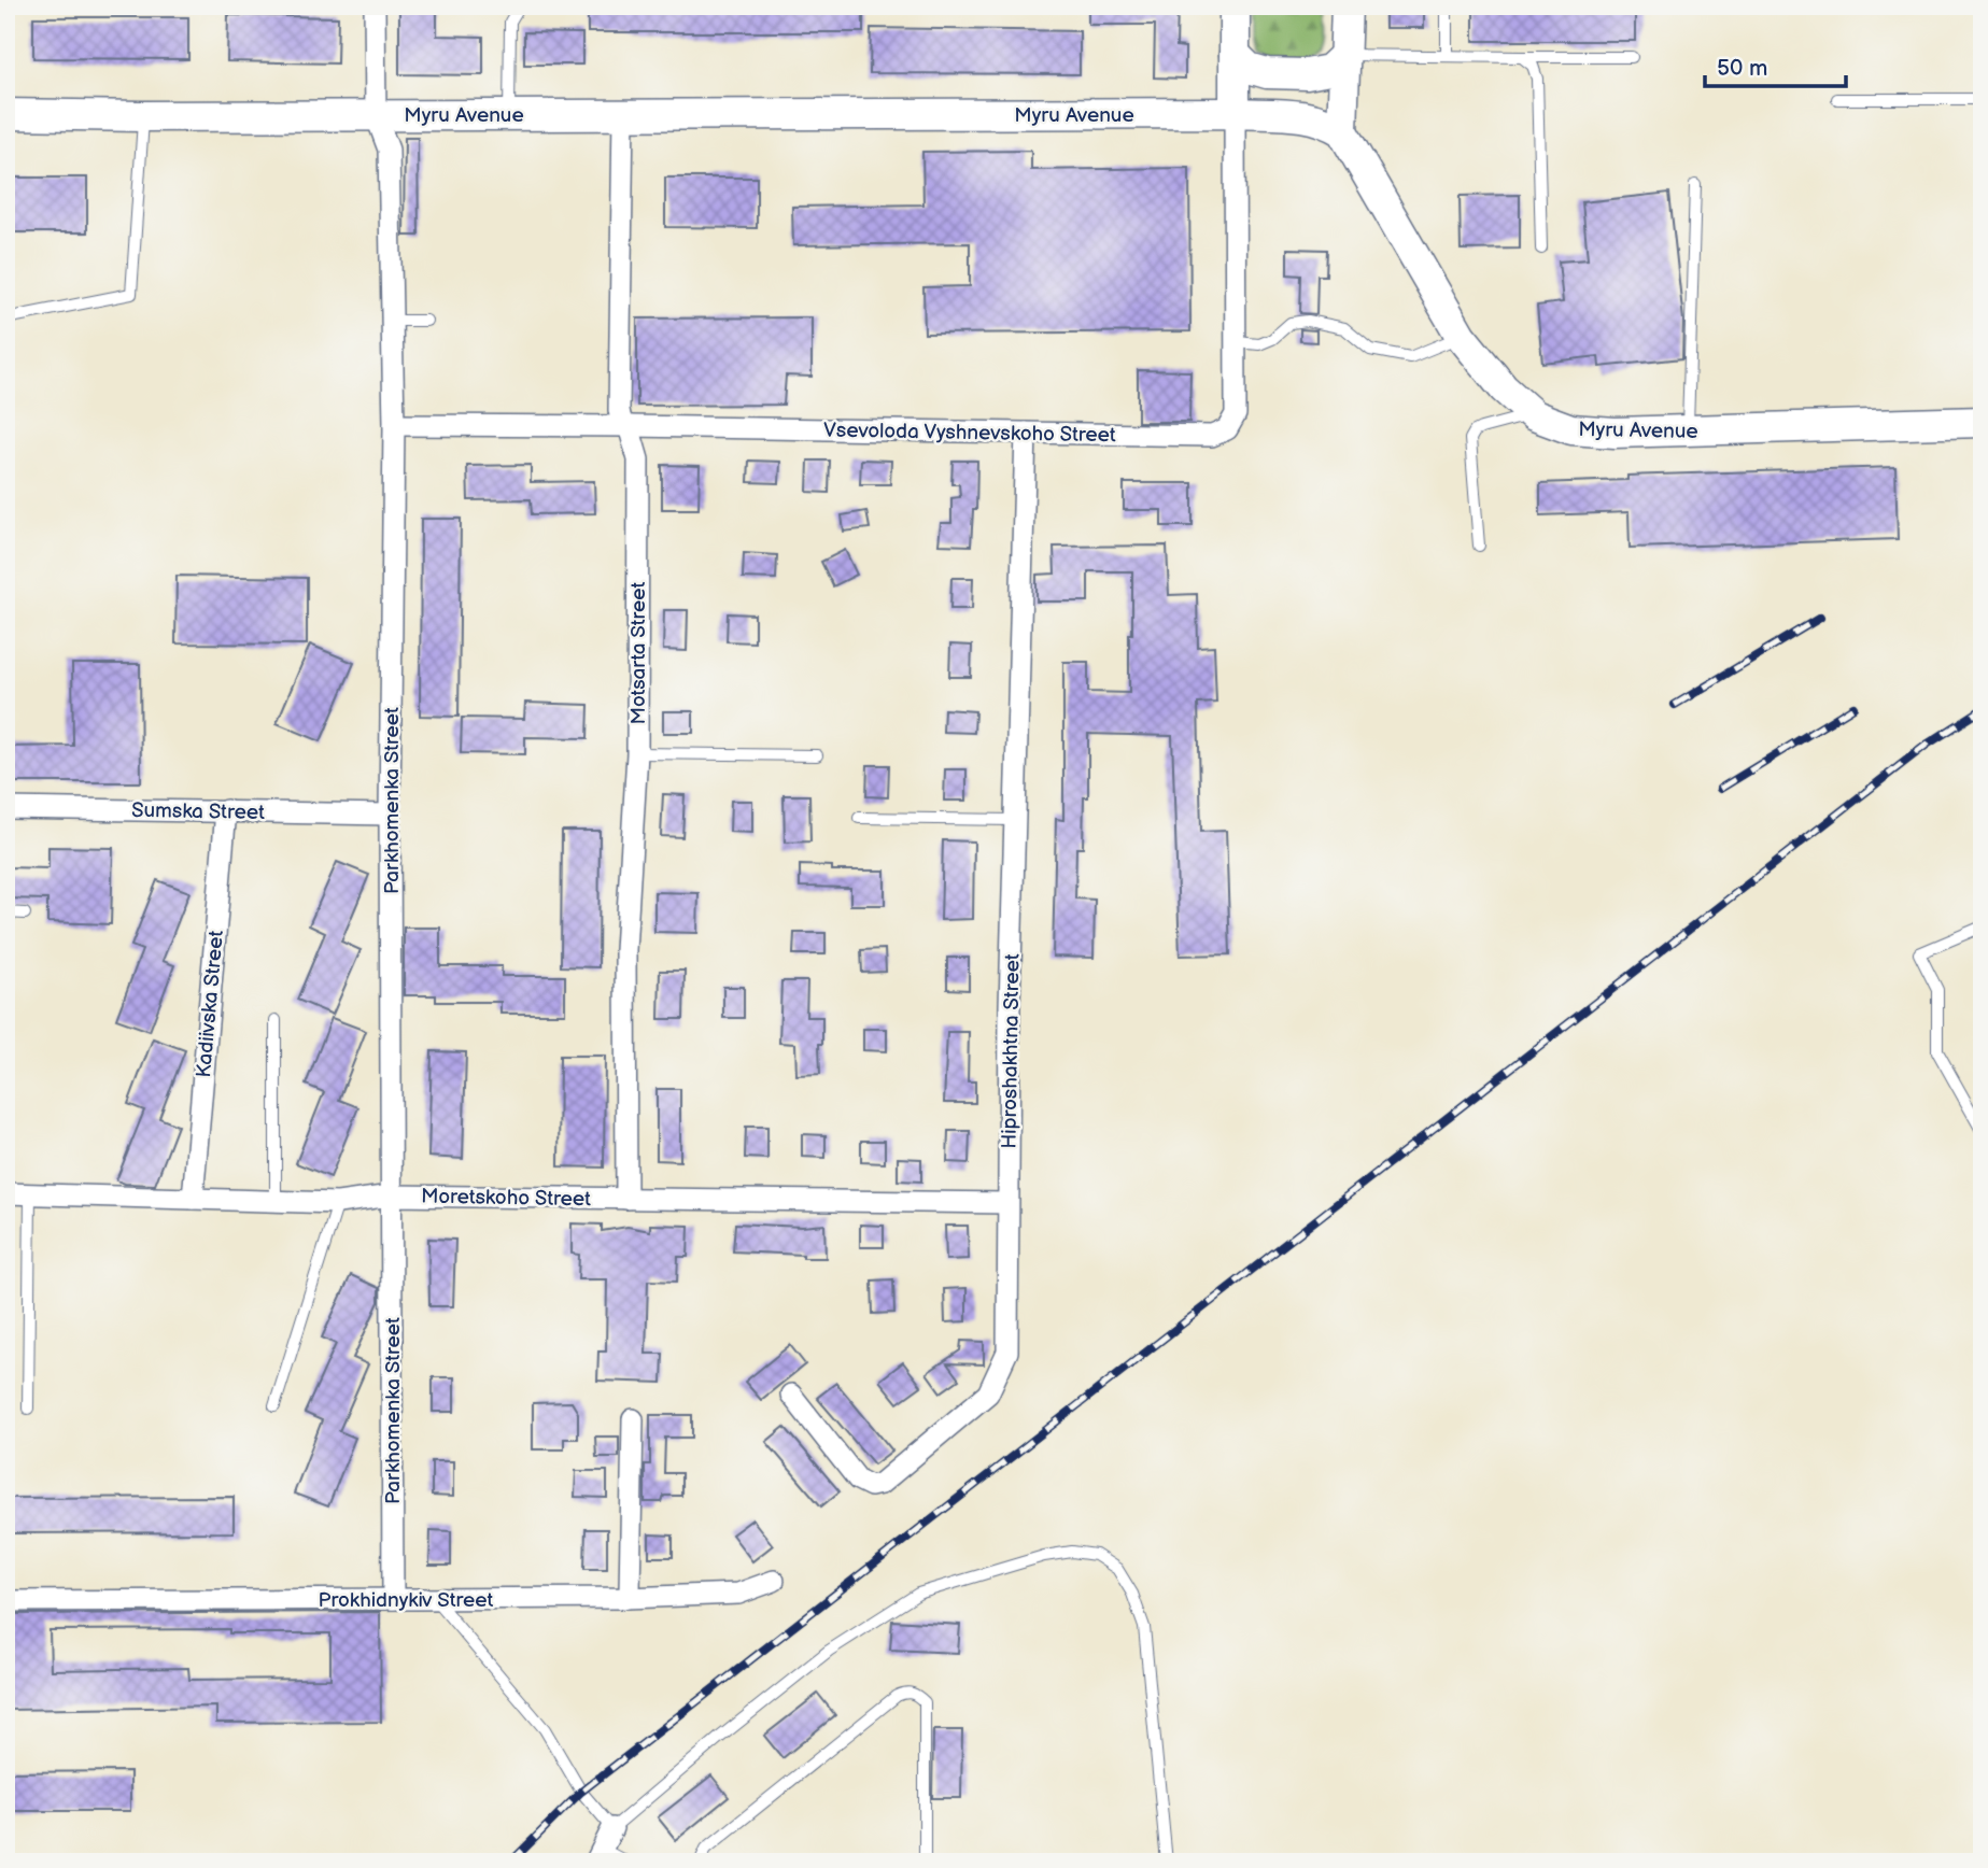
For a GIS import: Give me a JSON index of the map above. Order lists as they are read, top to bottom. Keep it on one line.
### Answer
{"streets":{"main road":["Myru Avenue"],"street":["Vsevoloda Vyshnevskoho Street","Motsarta Street","Parkhomenka Street","Sumska Street","Kadiivska Street","Hiproshakhtna Street","Moretskoho Street","Prokhidnykiv Street"]},"crossings":[["Myru Avenue","Vsevoloda Vyshnevskoho Street"],["Myru Avenue","Motsarta Street"],["Myru Avenue","Parkhomenka Street"],["Vsevoloda Vyshnevskoho Street","Motsarta Street"],["Vsevoloda Vyshnevskoho Street","Parkhomenka Street"],["Vsevoloda Vyshnevskoho Street","Hiproshakhtna Street"],["Motsarta Street","Moretskoho Street"],["Parkhomenka Street","Sumska Street"],["Parkhomenka Street","Moretskoho Street"],["Parkhomenka Street","Prokhidnykiv Street"],["Sumska Street","Kadiivska Street"],["Kadiivska Street","Moretskoho Street"],["Hiproshakhtna Street","Moretskoho Street"]],"scale_bar":"50 m"}
